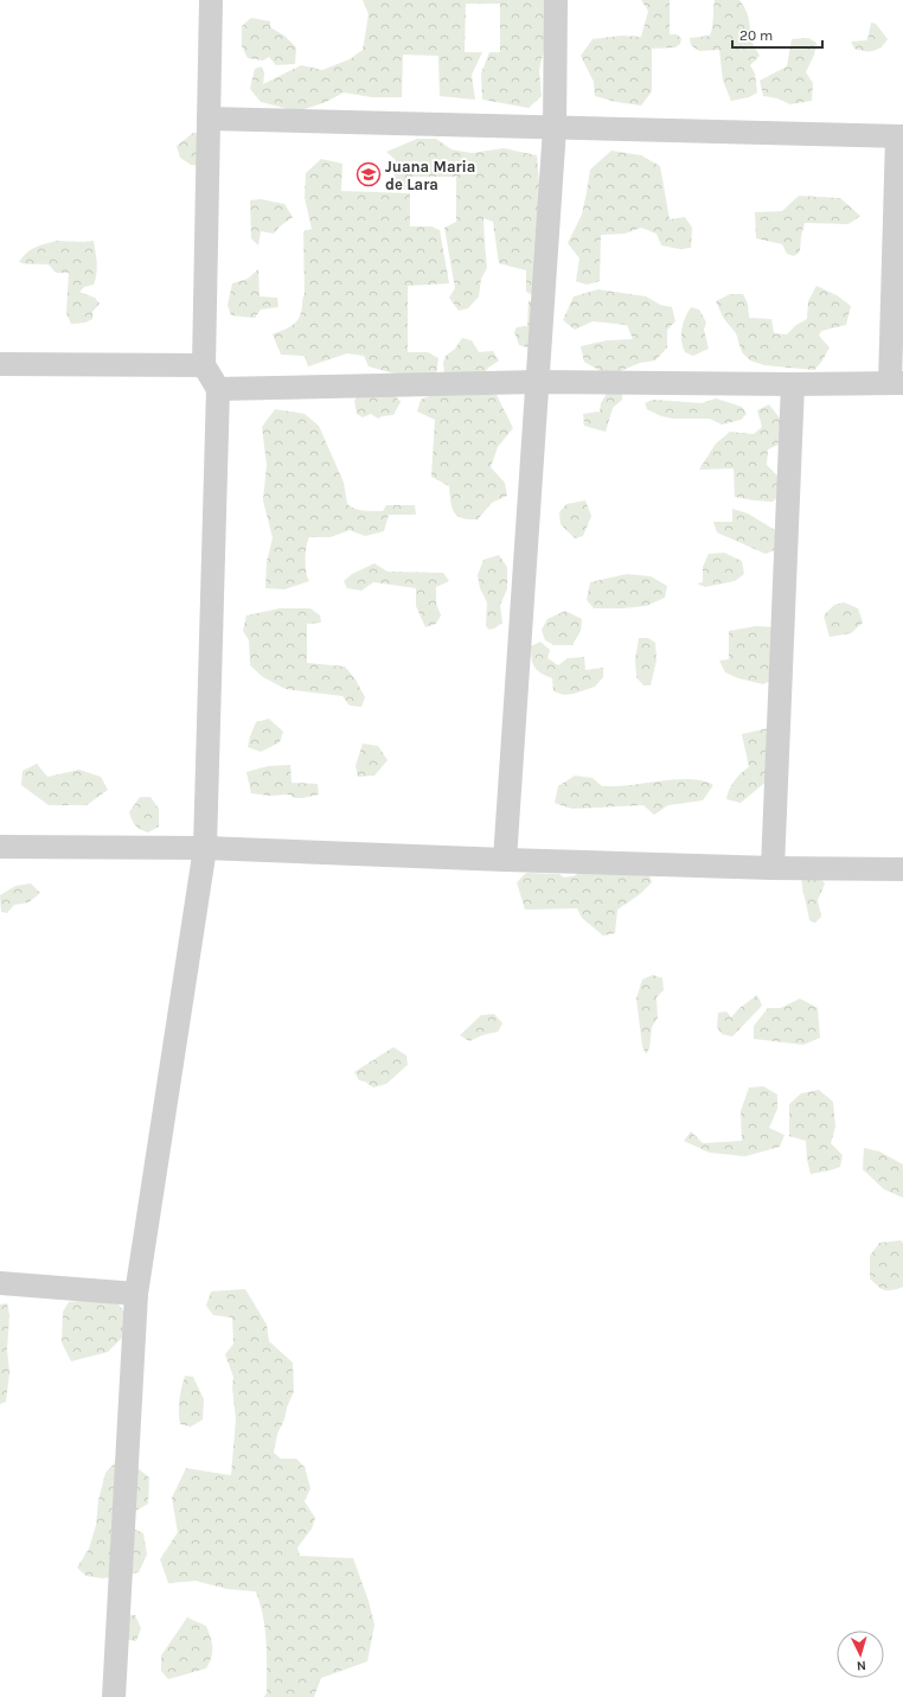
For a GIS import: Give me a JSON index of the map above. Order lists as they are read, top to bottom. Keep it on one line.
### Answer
{"places":{"school or university":["Juana Maria de Lara"]},"scale_bar":"20 m","north":"bottom"}
